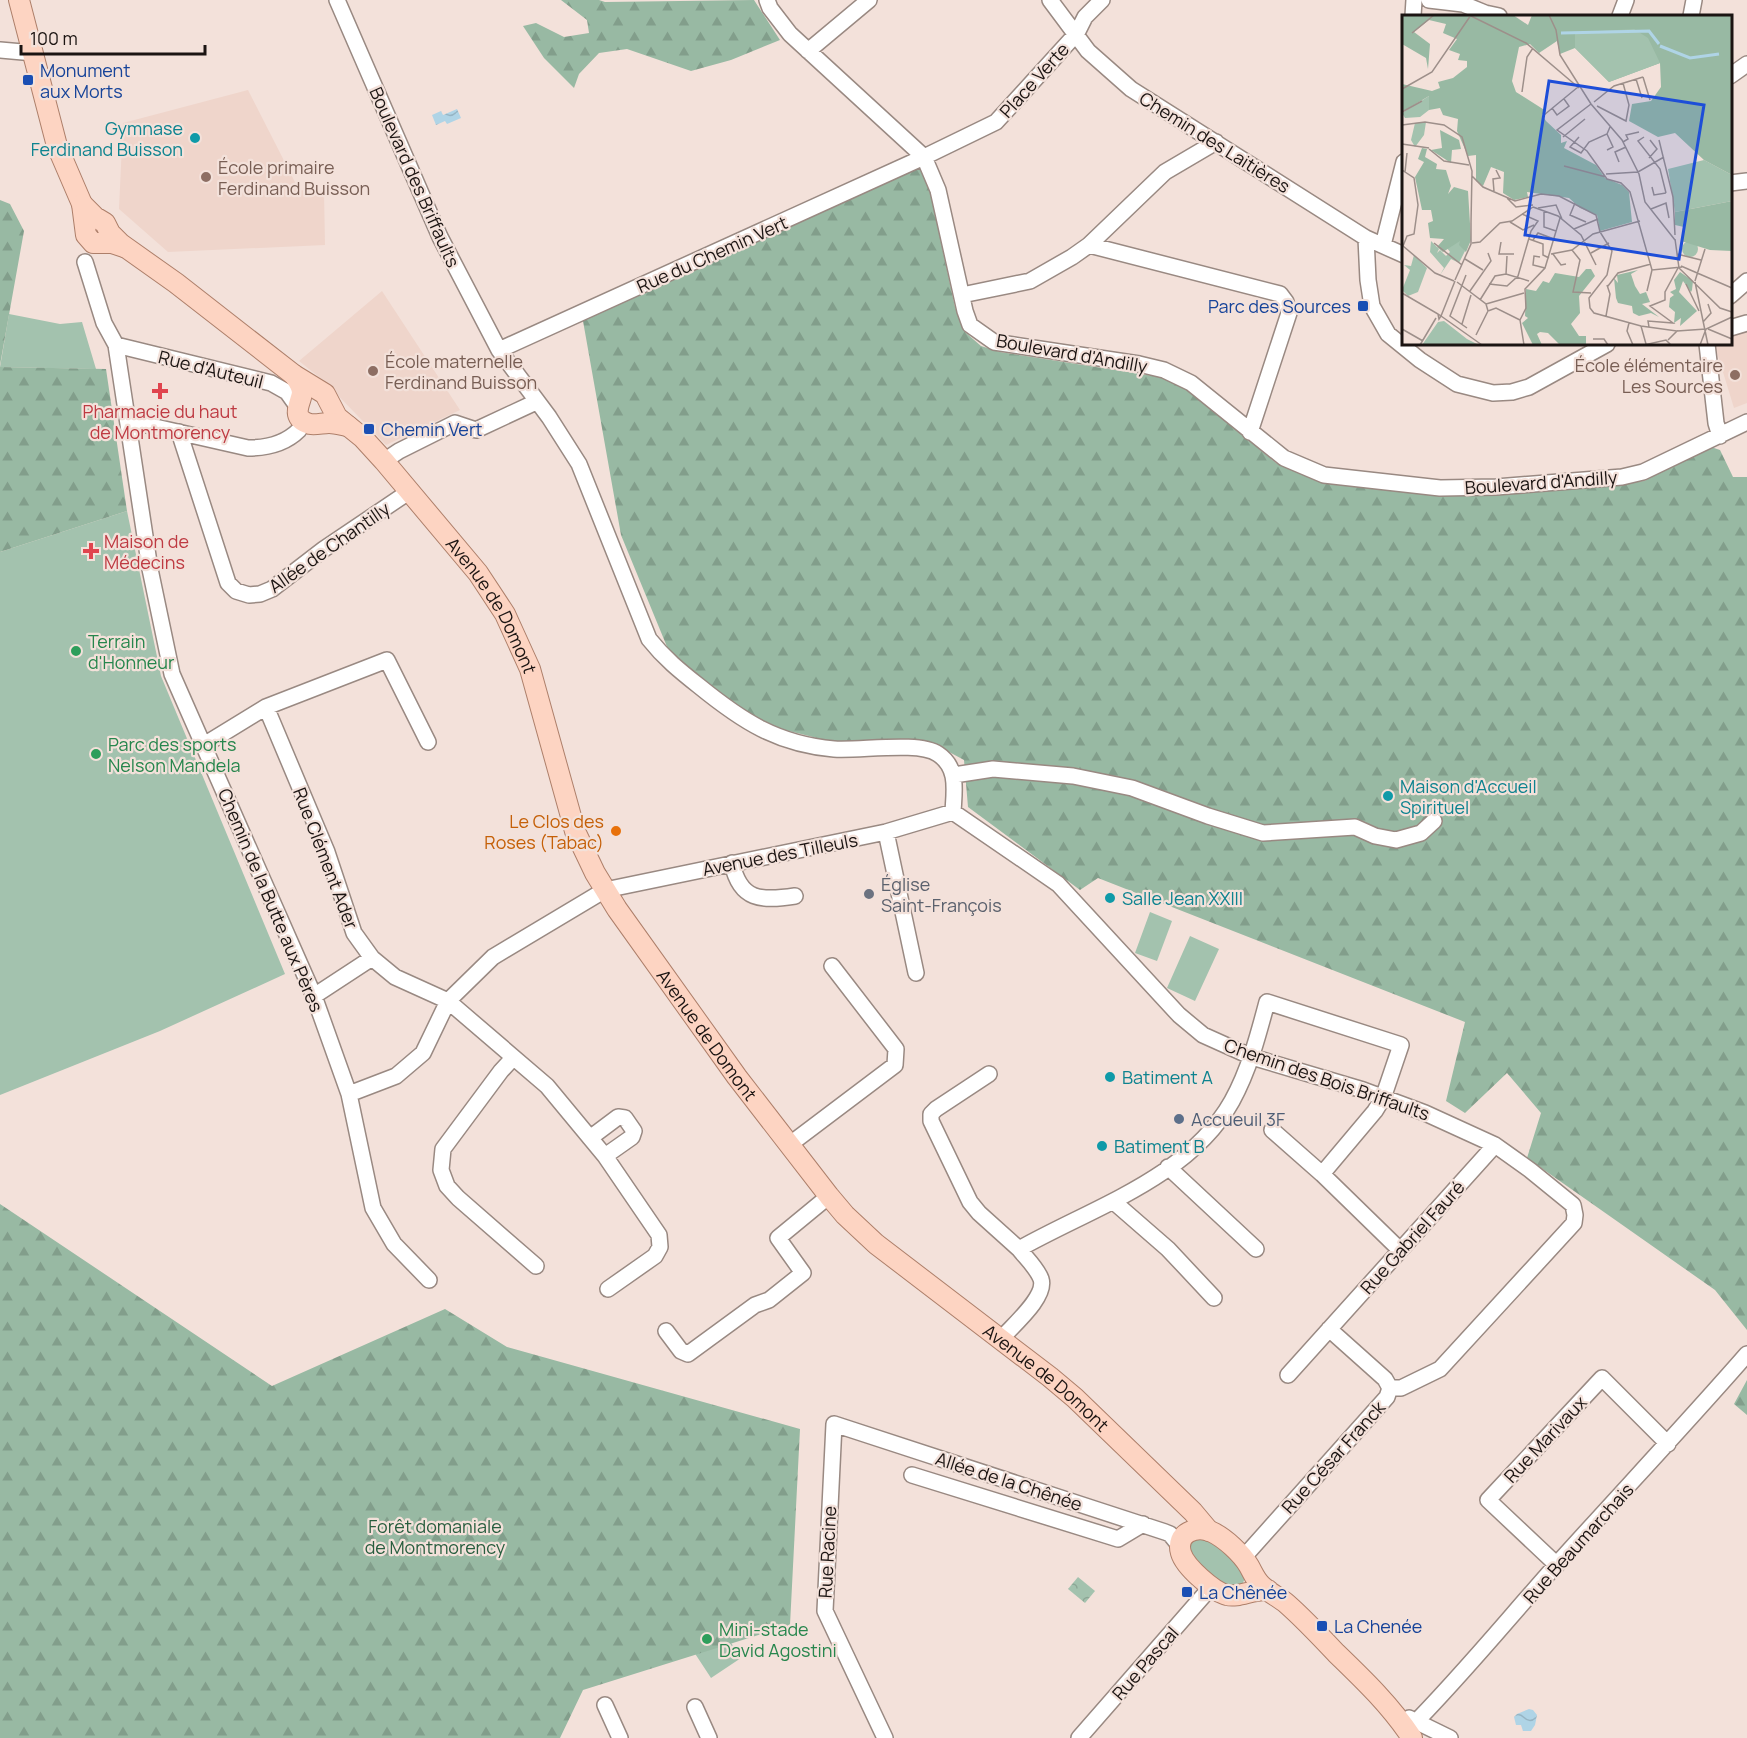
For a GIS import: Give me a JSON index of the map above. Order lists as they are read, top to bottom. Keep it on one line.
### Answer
{"streets":{"main road":["Avenue de Domont"],"street":["Place Verte","Chemin des Laitières","Boulevard des Briffaults","Rue du Chemin Vert","Boulevard d'Andilly","Rue d'Auteuil","Allée de Chantilly","Avenue des Tilleuls","Rue Clément Ader","Chemin de la Butte aux Pères","Chemin des Bois Briffaults","Rue Gabriel Fauré","Rue Marivaux","Rue César Franck","Allée de la Chênée","Rue Beaumarchais","Rue Racine","Rue Pascal"]},"crossings":[["Place Verte","Chemin des Laitières"],["Place Verte","Rue du Chemin Vert"],["Place Verte","Boulevard d'Andilly"],["Boulevard des Briffaults","Rue du Chemin Vert"],["Rue du Chemin Vert","Boulevard d'Andilly"],["Rue d'Auteuil","Avenue de Domont"],["Rue d'Auteuil","Chemin de la Butte aux Pères"],["Allée de Chantilly","Avenue de Domont"],["Avenue de Domont","Avenue des Tilleuls"],["Avenue de Domont","Rue César Franck"],["Avenue de Domont","Rue Beaumarchais"],["Avenue des Tilleuls","Rue Clément Ader"],["Avenue des Tilleuls","Chemin de la Butte aux Pères"],["Avenue des Tilleuls","Chemin des Bois Briffaults"],["Chemin des Bois Briffaults","Rue Gabriel Fauré"],["Chemin des Bois Briffaults","Rue César Franck"],["Rue Marivaux","Rue Beaumarchais"],["Allée de la Chênée","Rue Racine"]],"parks":["Forêt domaniale de Montmorency"],"places":{"transit":["Monument aux Morts","Parc des Sources","Chemin Vert","La Chênée","La Chenée"],"other":["Gymnase Ferdinand Buisson","École primaire Ferdinand Buisson","École maternelle Ferdinand Buisson","École élémentaire Les Sources","Terrain d'Honneur","Parc des sports Nelson Mandela","Maison d'Accueil Spirituel","Le Clos des Roses (Tabac)","Église Saint-François","Salle Jean XXIII","Batiment A","Accueuil 3F","Batiment B","Mini-stade David Agostini"],"health":["Pharmacie du haut de Montmorency","Maison de Médecins"]},"scale_bar":"100 m"}
